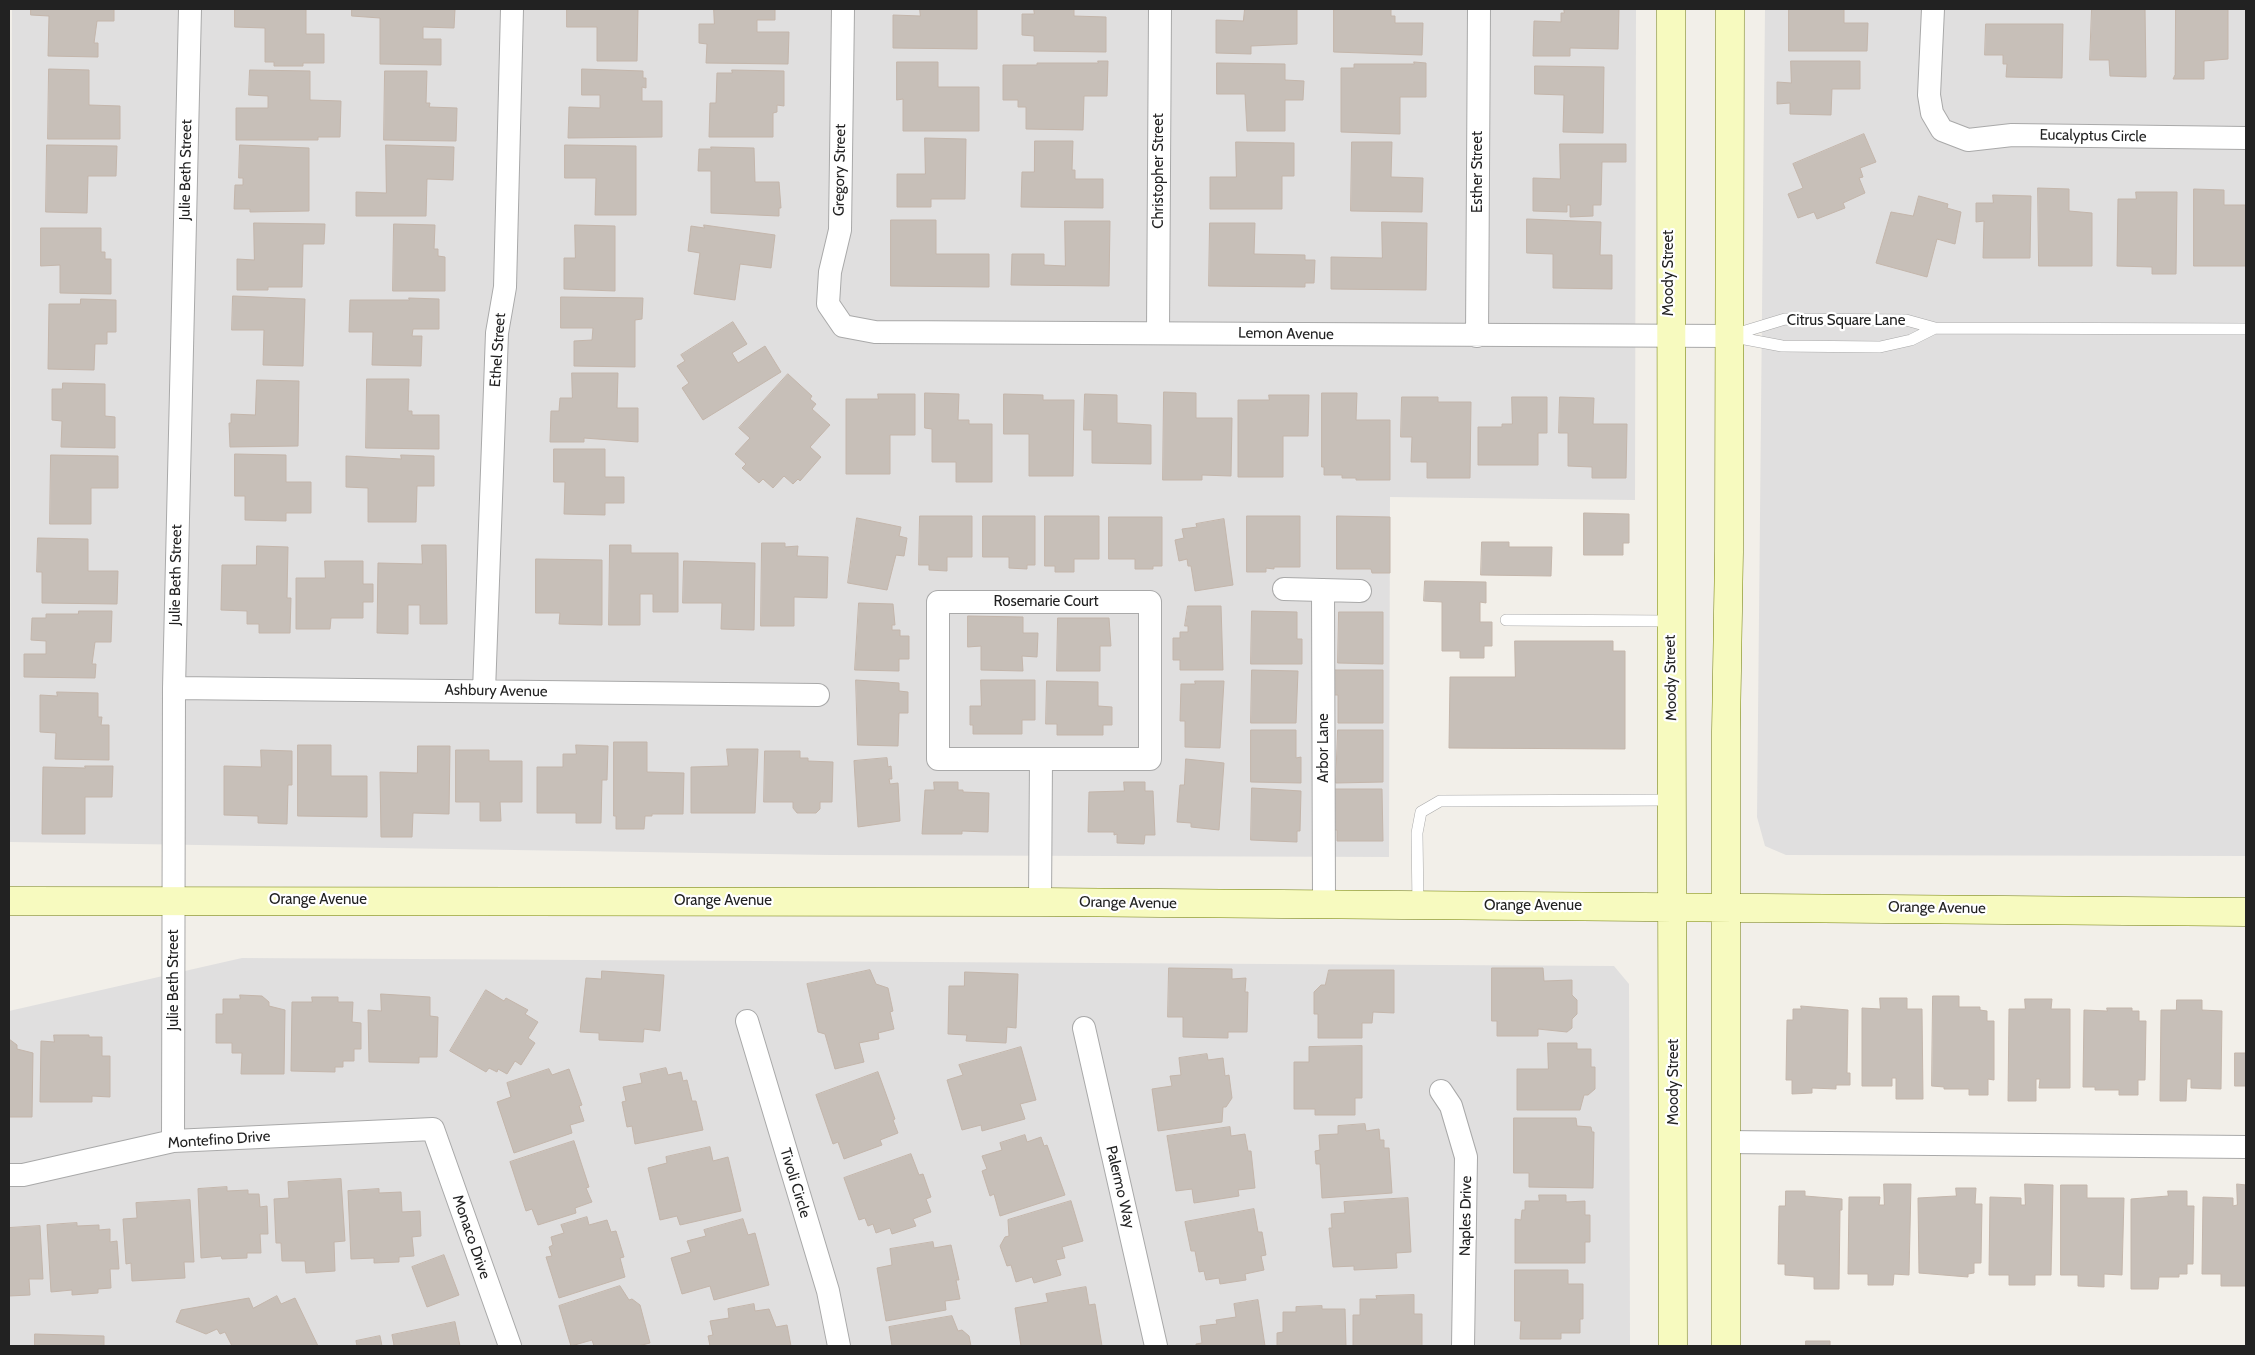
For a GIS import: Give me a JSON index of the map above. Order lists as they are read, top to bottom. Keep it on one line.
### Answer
{"streets":{"main road":["Moody Street","Orange Avenue"],"street":["Eucalyptus Circle","Julie Beth Street","Gregory Street","Christopher Street","Esther Street","Lemon Avenue","Ethel Street","Rosemarie Court","Ashbury Avenue","Arbor Lane","Montefino Drive","Tivoli Circle","Palermo Way","Naples Drive","Monaco Drive"],"lane":["Citrus Square Lane"]},"crossings":[["Julie Beth Street","Ashbury Avenue"],["Julie Beth Street","Orange Avenue"],["Julie Beth Street","Montefino Drive"],["Gregory Street","Lemon Avenue"],["Christopher Street","Lemon Avenue"],["Esther Street","Lemon Avenue"],["Moody Street","Lemon Avenue"],["Moody Street","Orange Avenue"],["Citrus Square Lane","Lemon Avenue"],["Ethel Street","Ashbury Avenue"],["Arbor Lane","Orange Avenue"],["Montefino Drive","Monaco Drive"]]}
